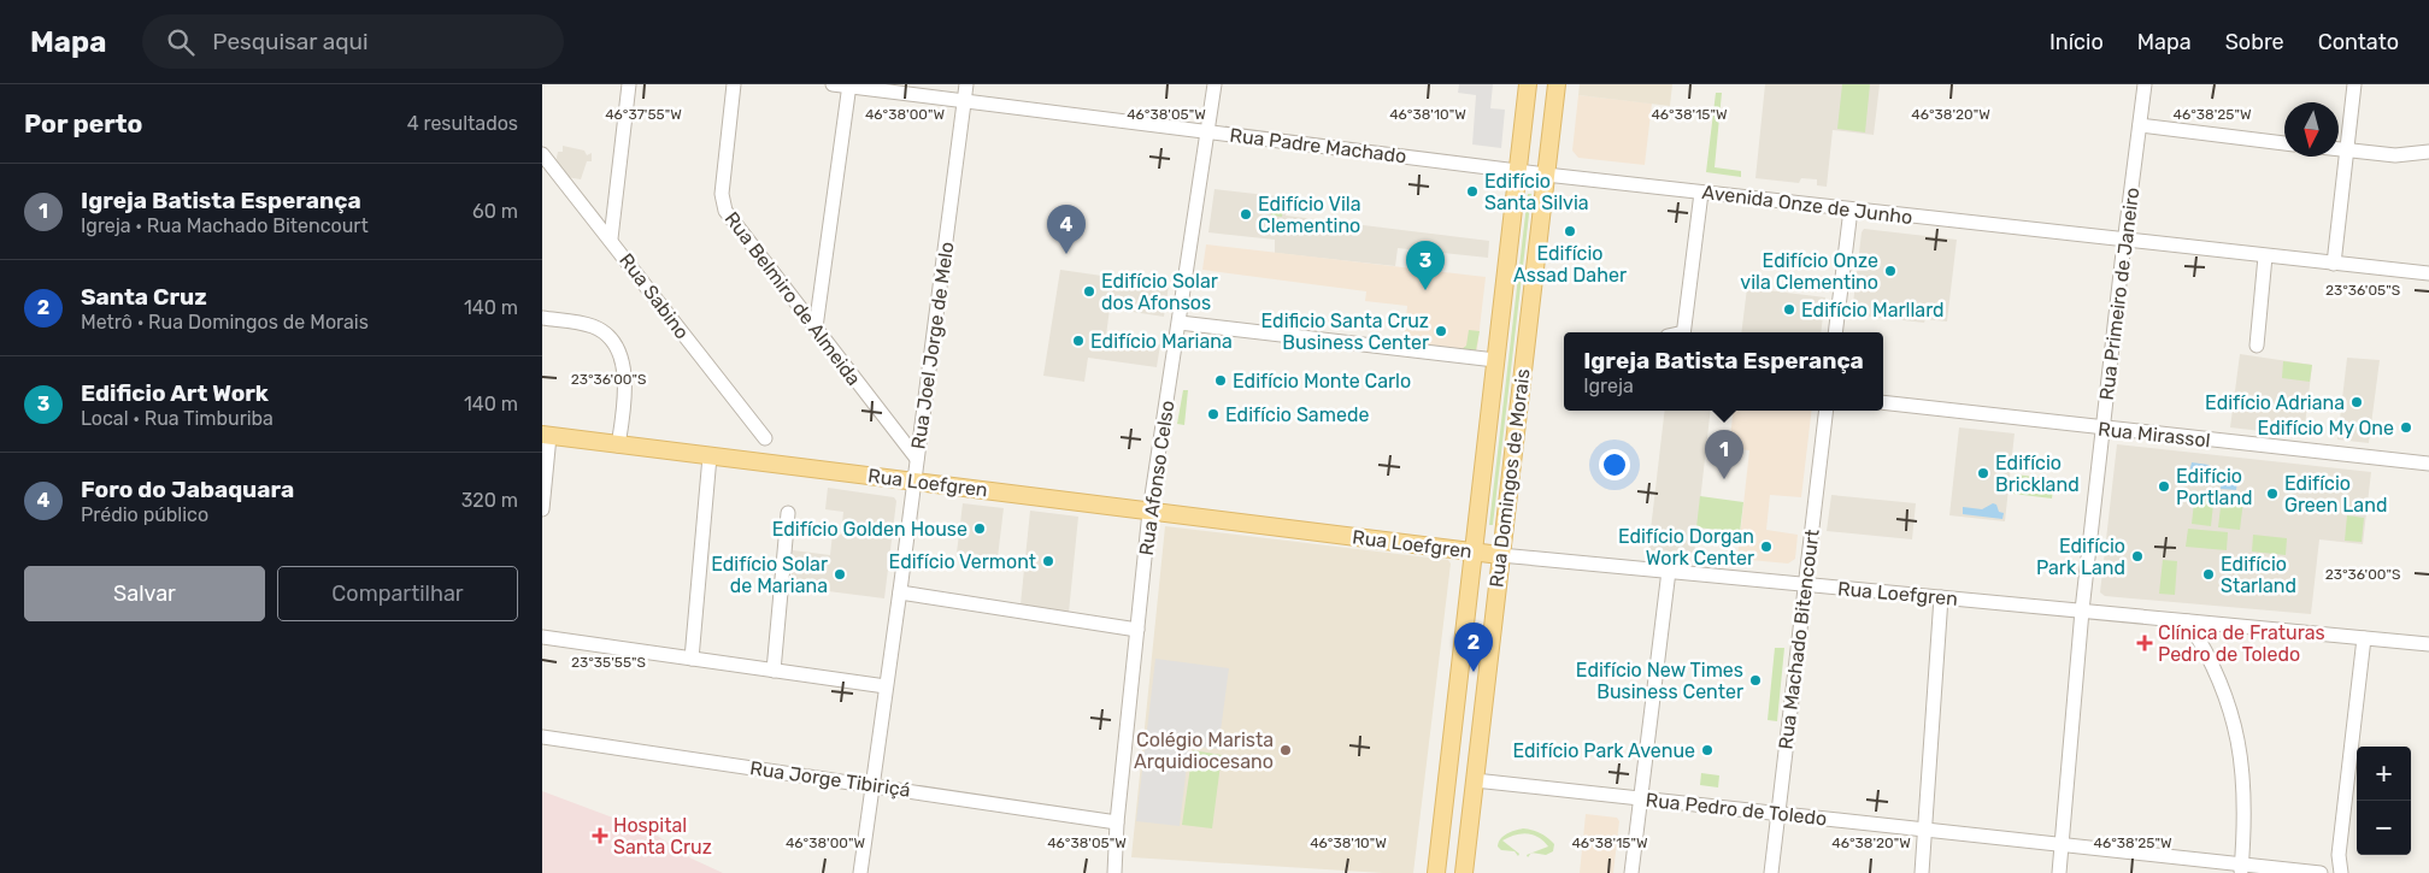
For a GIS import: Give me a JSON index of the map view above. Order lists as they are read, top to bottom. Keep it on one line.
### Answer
{"streets":{"main road":["Rua Domingos de Morais","Rua Loefgren"],"street":["Rua Padre Machado","Avenida Onze de Junho","Rua Primeiro de Janeiro","Rua Sabino","Rua Belmiro de Almeida","Rua Joel Jorge de Melo","Rua Mirassol","Rua Afonso Celso","Rua Machado Bitencourt","Rua Jorge Tibiriçá","Rua Pedro de Toledo"]},"crossings":[["Rua Padre Machado","Avenida Onze de Junho"],["Rua Padre Machado","Rua Joel Jorge de Melo"],["Rua Padre Machado","Rua Afonso Celso"],["Rua Padre Machado","Rua Domingos de Morais"],["Avenida Onze de Junho","Rua Primeiro de Janeiro"],["Avenida Onze de Junho","Rua Domingos de Morais"],["Rua Primeiro de Janeiro","Rua Mirassol"],["Rua Primeiro de Janeiro","Rua Loefgren"],["Rua Primeiro de Janeiro","Rua Pedro de Toledo"],["Rua Belmiro de Almeida","Rua Joel Jorge de Melo"],["Rua Joel Jorge de Melo","Rua Loefgren"],["Rua Joel Jorge de Melo","Rua Jorge Tibiriçá"],["Rua Afonso Celso","Rua Loefgren"],["Rua Afonso Celso","Rua Jorge Tibiriçá"],["Rua Domingos de Morais","Rua Loefgren"],["Rua Domingos de Morais","Rua Pedro de Toledo"],["Rua Loefgren","Rua Machado Bitencourt"],["Rua Machado Bitencourt","Rua Pedro de Toledo"]],"places":{"other":["Edifício Santa Silvia","Edifício Vila Clementino","Edifício Assad Daher","Edifício Onze vila Clementino","Edifício Solar dos Afonsos","Edifício Marllard","Edificio Santa Cruz Business Center","Edifício Mariana","Edifício Monte Carlo","Edifício Adriana","Edifício Samede","Edifício My One","Edifício Brickland","Edifício Portland","Edifício Green Land","Edifício Golden House","Edifício Dorgan Work Center","Edifício Park Land","Edifício Vermont","Edifício Solar de Mariana","Edifício Starland","Edifício New Times Business Center","Colégio Marista Arquidiocesano","Edifício Park Avenue"],"health":["Clínica de Fraturas Pedro de Toledo","Hospital Santa Cruz"]},"north":"bottom","page":{"header":"Mapa","search":"Pesquisar aqui","nav":["Início","Mapa","Sobre","Contato"],"heading":["Por perto","4 resultados"],"list":[{"mark":"1","name":"Igreja Batista Esperança","note":"Igreja · Rua Machado Bitencourt","value":"60 m"},{"mark":"2","name":"Santa Cruz","note":"Metrô · Rua Domingos de Morais","value":"140 m"},{"mark":"3","name":"Edificio Art Work","note":"Local · Rua Timburiba","value":"140 m"},{"mark":"4","name":"Foro do Jabaquara","note":"Prédio público","value":"320 m"}],"pins":["4","3","1","2"],"popup":["Igreja Batista Esperança","Igreja"],"buttons":["Salvar","Compartilhar"],"map_buttons":["+","−"]},"coordinates":["46°37'55\"W","46°38'00\"W","46°38'05\"W","46°38'10\"W","46°38'15\"W","46°38'20\"W","46°38'25\"W","23°36'05\"S","23°36'00\"S","23°35'55\"S"]}
